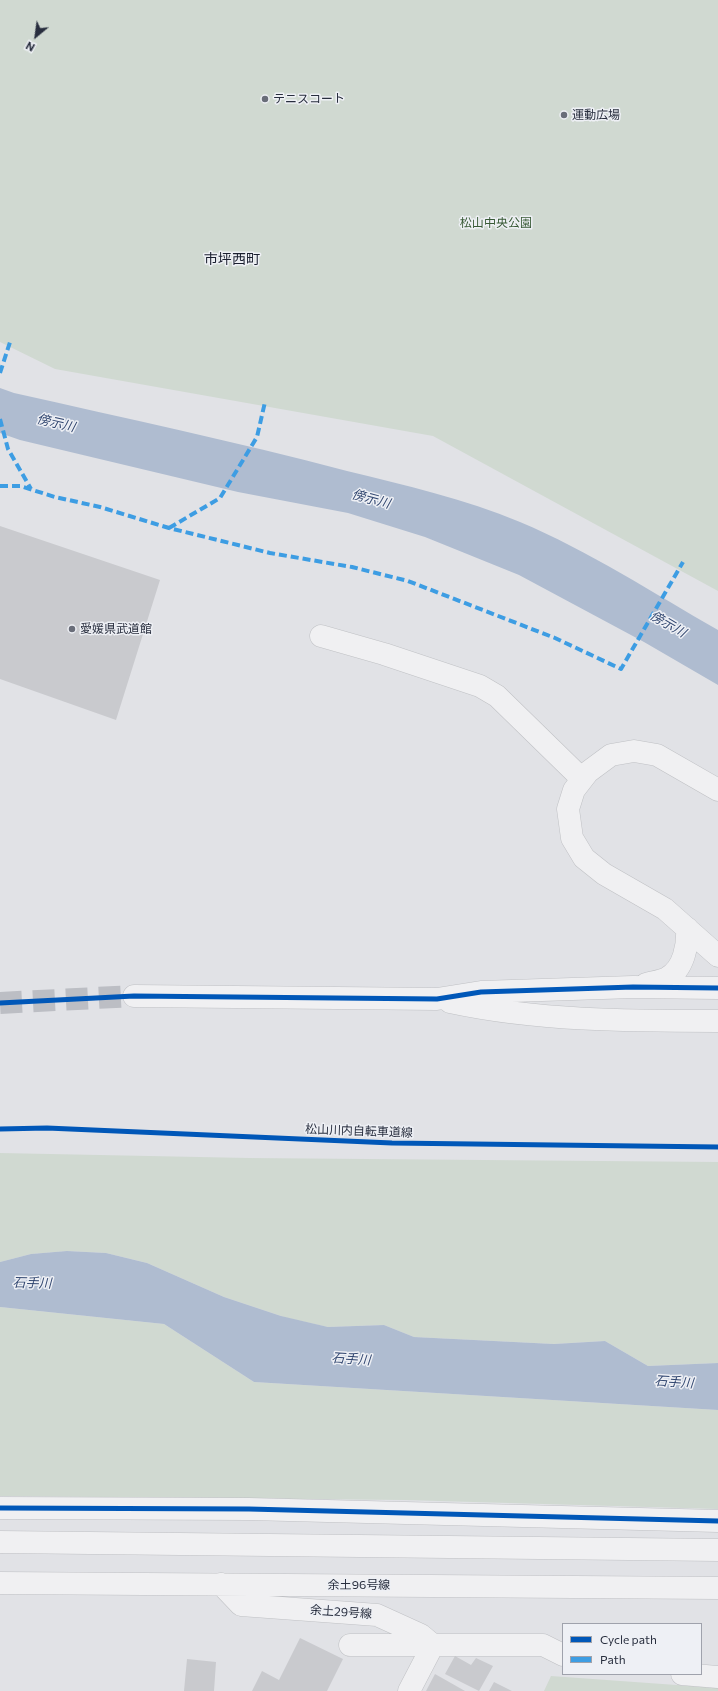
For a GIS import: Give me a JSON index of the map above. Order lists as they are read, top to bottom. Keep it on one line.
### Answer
{"streets":{"street":["余土96号線","余土29号線"],"cycle path":["松山川内自転車道線"]},"crossings":[["余土96号線","余土29号線"]],"districts":["市坪西町"],"water":["傍示川","石手川"],"parks":["松山中央公園"],"places":["テニスコート","運動広場","愛媛県武道館"],"legend":["Cycle path","Path"],"north":"bottom left"}
